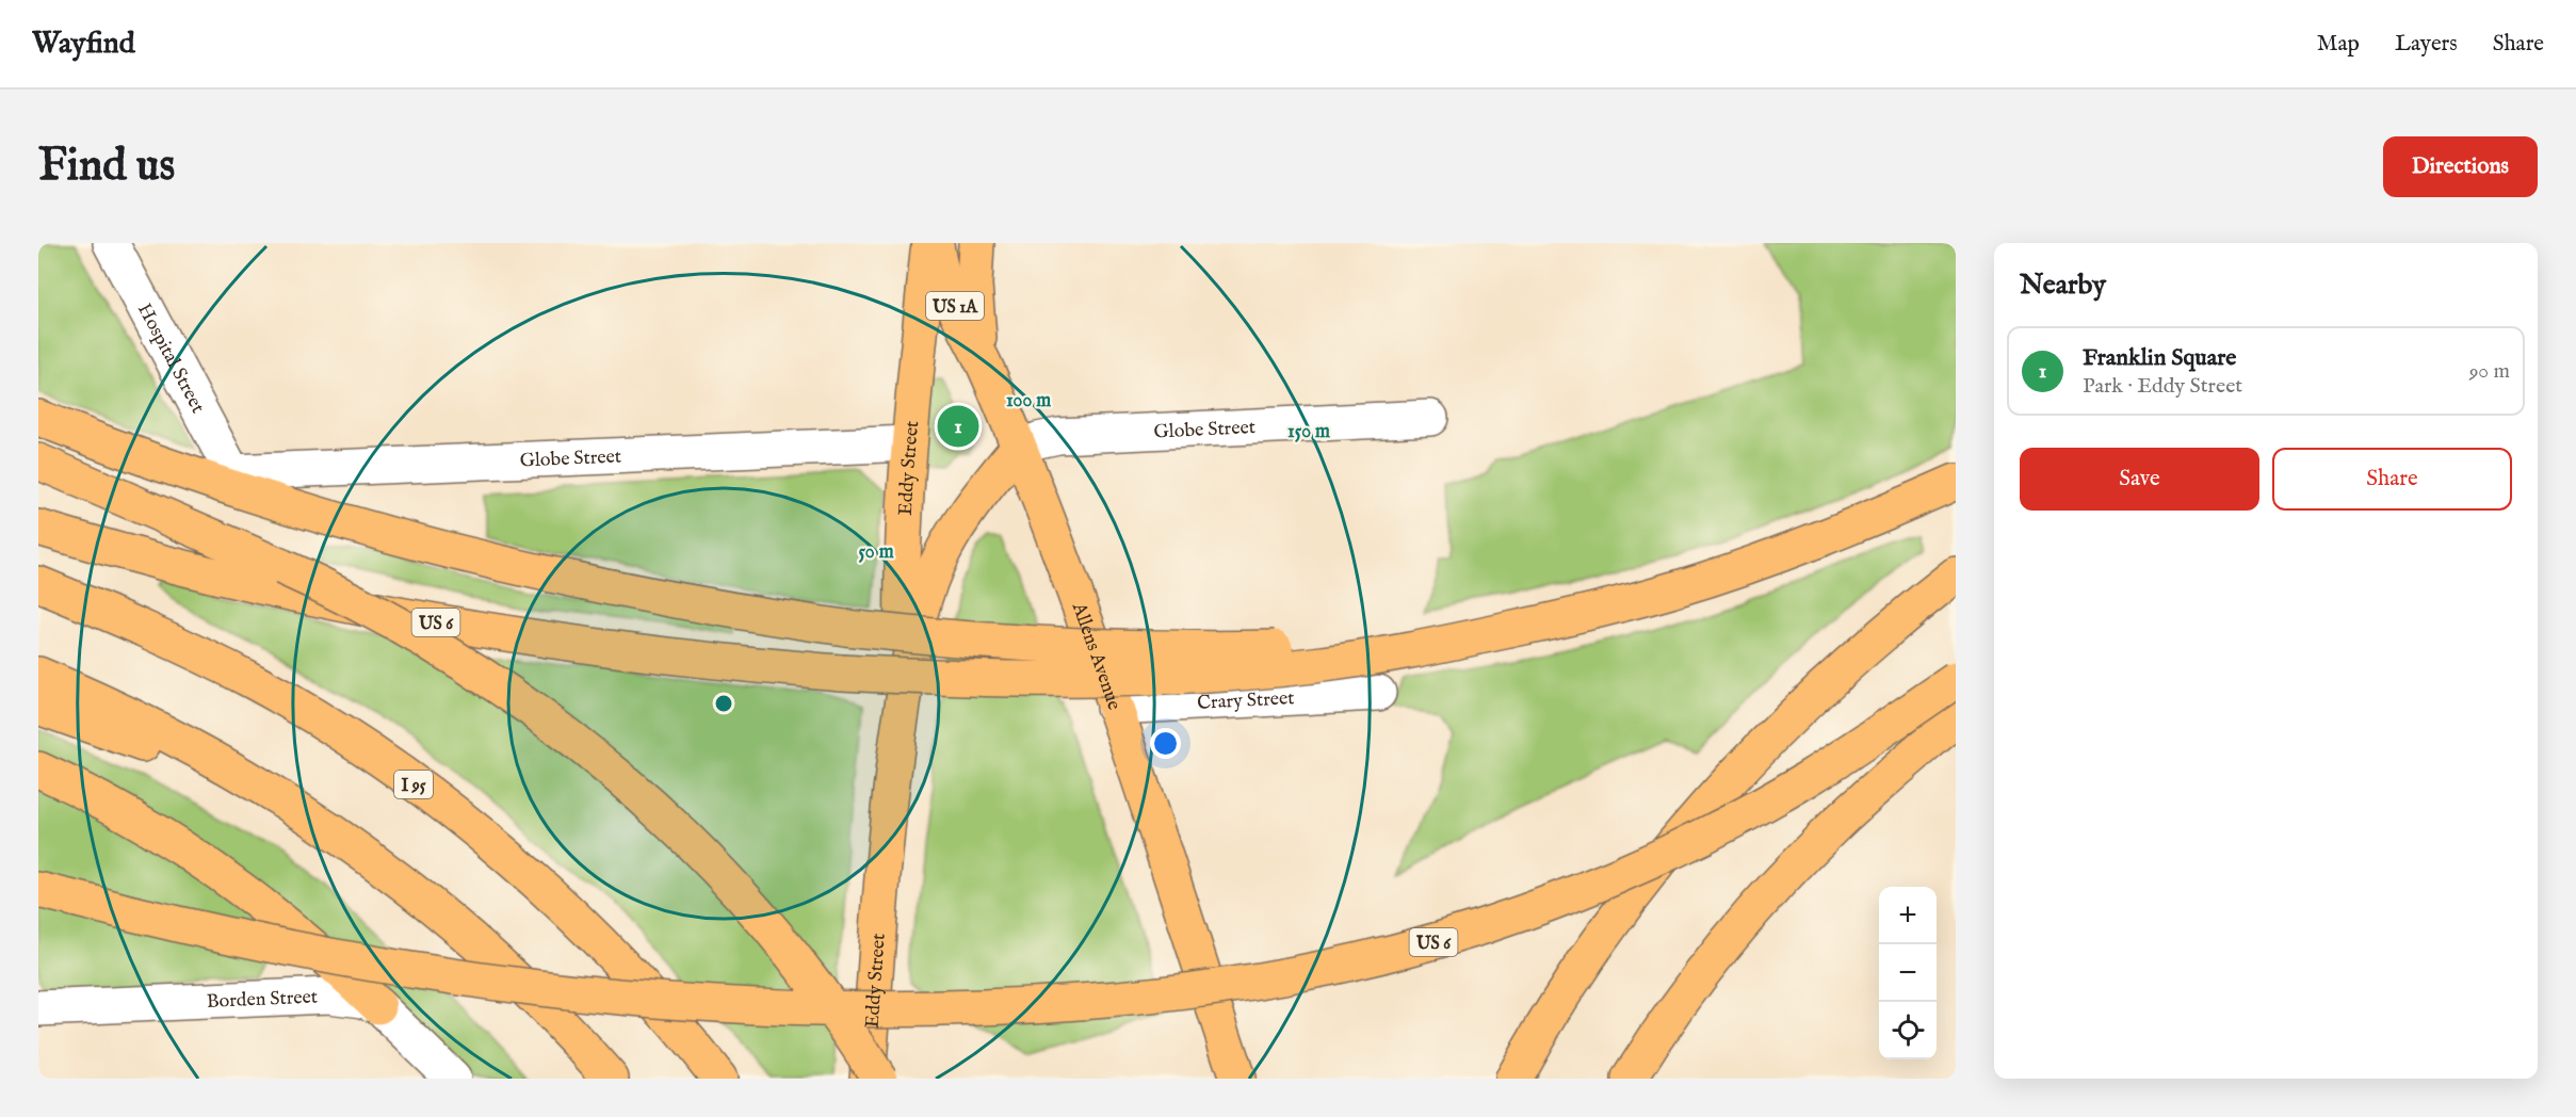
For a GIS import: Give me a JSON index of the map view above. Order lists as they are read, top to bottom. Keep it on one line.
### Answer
{"streets":{"main road":["US 1A","Eddy Street","US 6","Allens Avenue","I 95"],"street":["Hospital Street","Globe Street","Crary Street","Borden Street"]},"crossings":[["US 1A","Allens Avenue"],["Hospital Street","Globe Street"],["Globe Street","Eddy Street"],["Globe Street","Allens Avenue"],["Eddy Street","Allens Avenue"],["Allens Avenue","Crary Street"]],"page":{"header":"Wayfind","nav":["Map","Layers","Share"],"buttons":["Directions",["Save","Share"]],"title":"Find us","heading":"Nearby","list":[{"mark":"1","name":"Franklin Square","note":"Park · Eddy Street","value":"90 m"}],"pins":"1","map_buttons":["+","−"]},"rings":["100 m","150 m","50 m"]}
